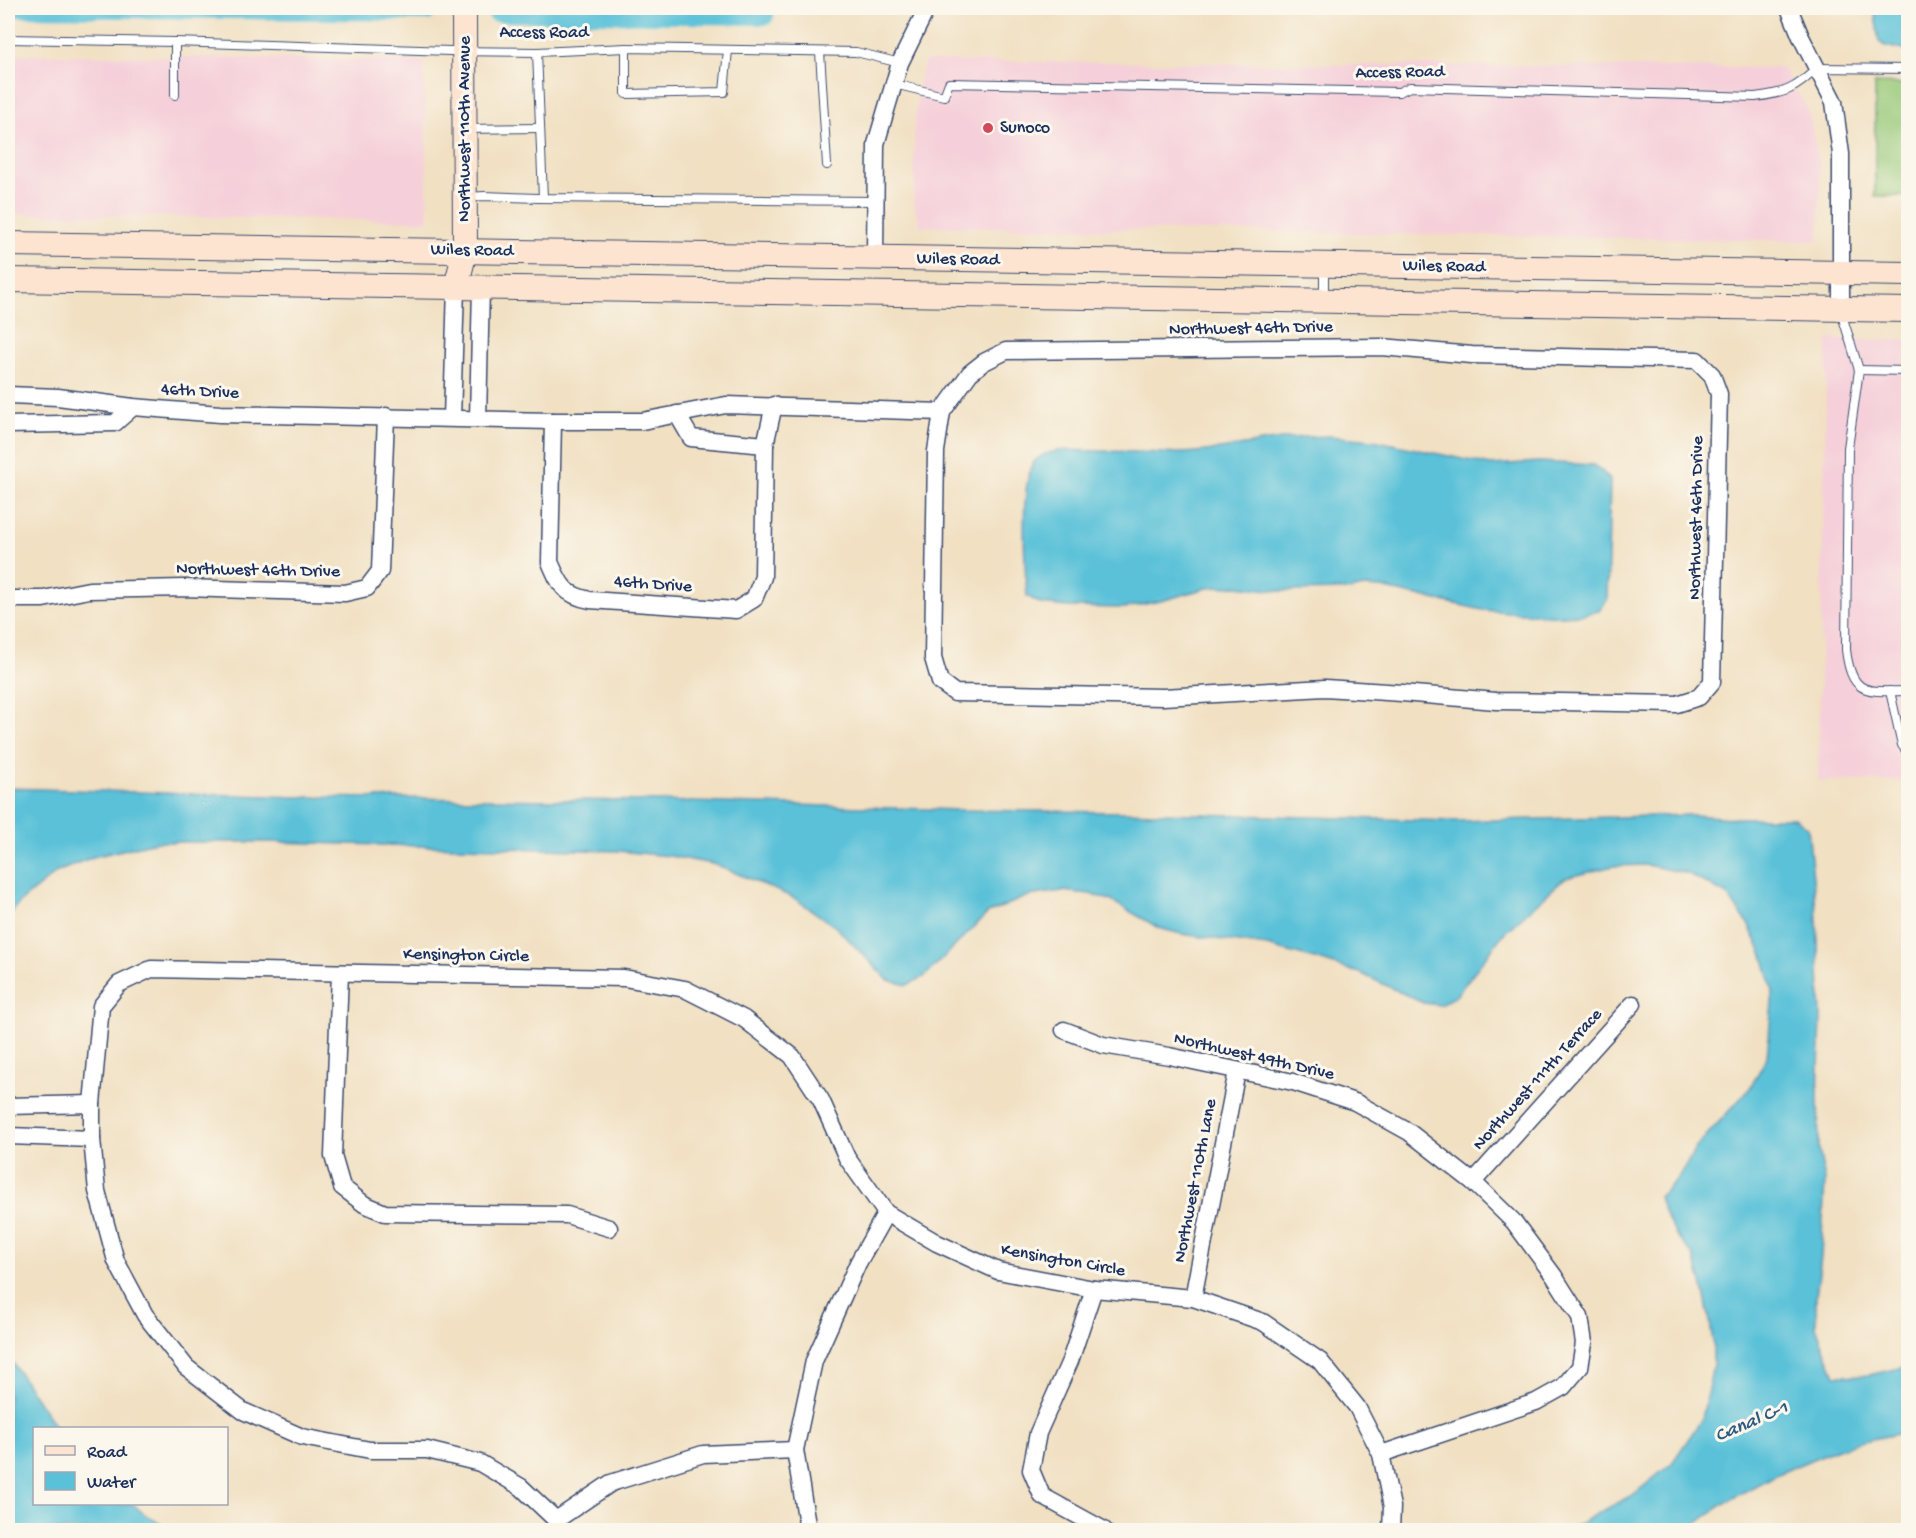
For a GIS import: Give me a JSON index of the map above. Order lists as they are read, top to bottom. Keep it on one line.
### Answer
{"streets":{"main road":["Northwest 110th Avenue","Wiles Road"],"street":["Northwest 46th Drive","46th Drive","Kensington Circle","Northwest 49th Drive","Northwest 111th Terrace","Northwest 110th Lane"],"lane":["Access Road"]},"crossings":[["Access Road","Northwest 110th Avenue"],["Northwest 110th Avenue","Wiles Road"],["Northwest 46th Drive","46th Drive"],["Kensington Circle","Northwest 49th Drive"],["Kensington Circle","Northwest 110th Lane"],["Northwest 49th Drive","Northwest 111th Terrace"],["Northwest 49th Drive","Northwest 110th Lane"]],"water":["Canal C-1"],"places":["Sunoco"],"legend":["Road","Water"]}
